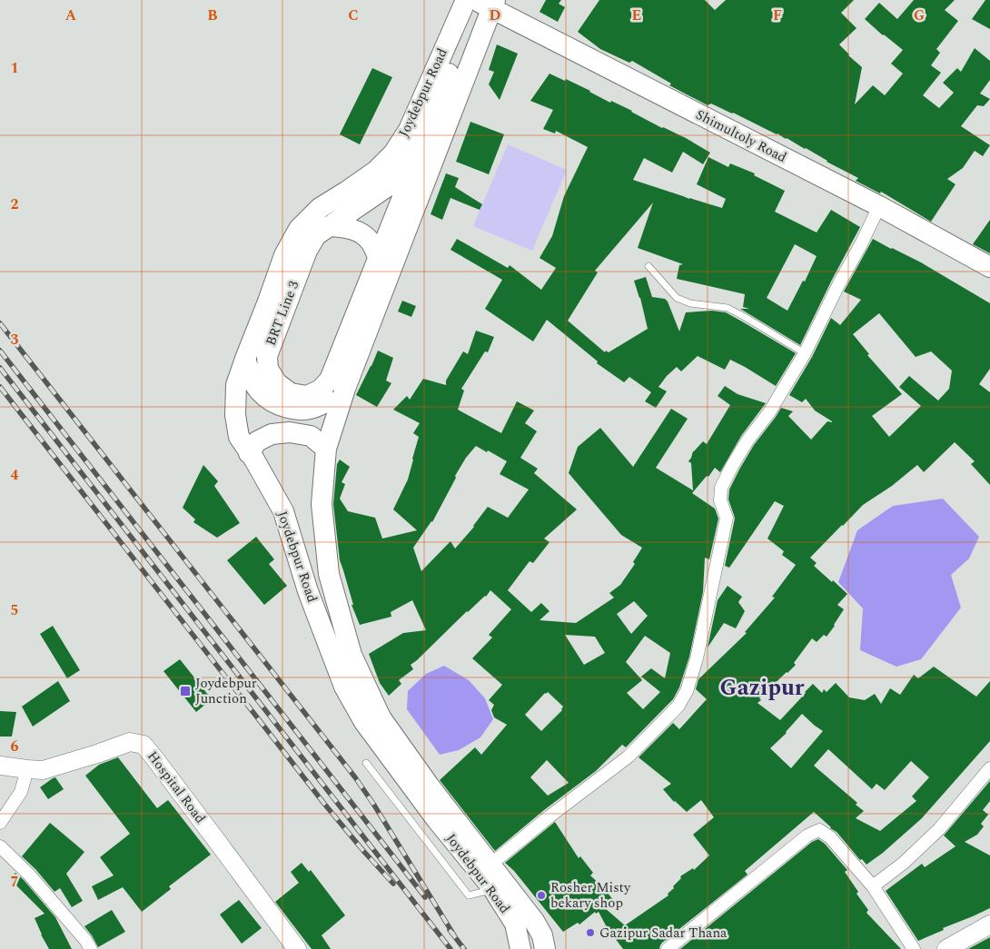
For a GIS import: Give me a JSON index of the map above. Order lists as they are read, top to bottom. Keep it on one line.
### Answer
{"streets":{"main road":["Joydebpur Road","Shimultoly Road","BRT Line 3","Hospital Road"]},"crossings":[["Joydebpur Road","Shimultoly Road"],["Joydebpur Road","BRT Line 3"],["Shimultoly Road","BRT Line 3"]],"districts":["Gazipur"],"places":{"transit":["Joydebpur Junction"],"other":["Rosher Misty bekary shop","Gazipur Sadar Thana"]},"grid":{"columns":["A","B","C","D","E","F","G"],"rows":["1","2","3","4","5","6","7"]}}
